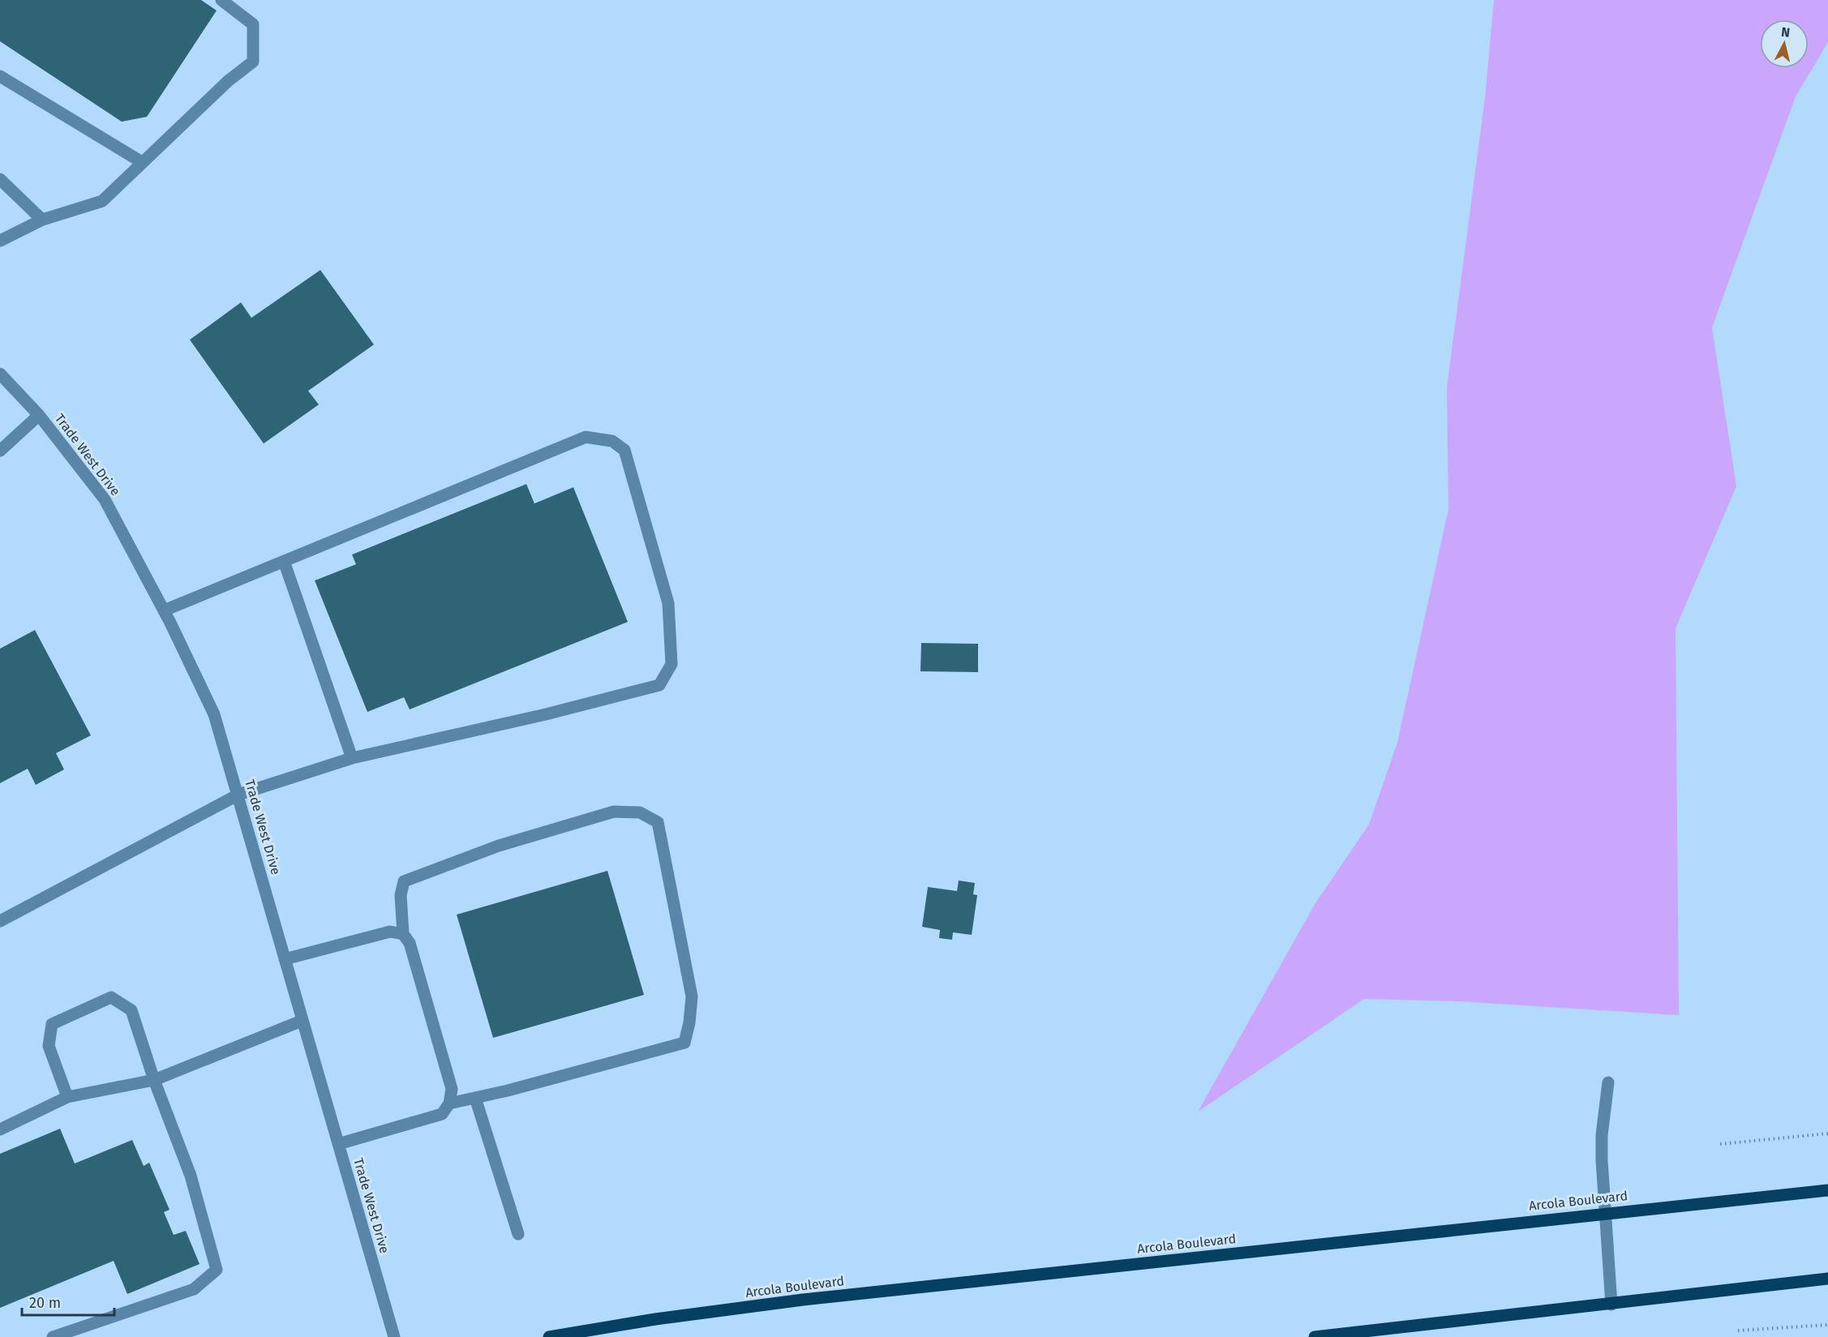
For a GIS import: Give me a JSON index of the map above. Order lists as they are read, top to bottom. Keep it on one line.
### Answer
{"streets":{"main road":["Arcola Boulevard"],"street":["Trade West Drive"]},"scale_bar":"20 m","north":"top"}
